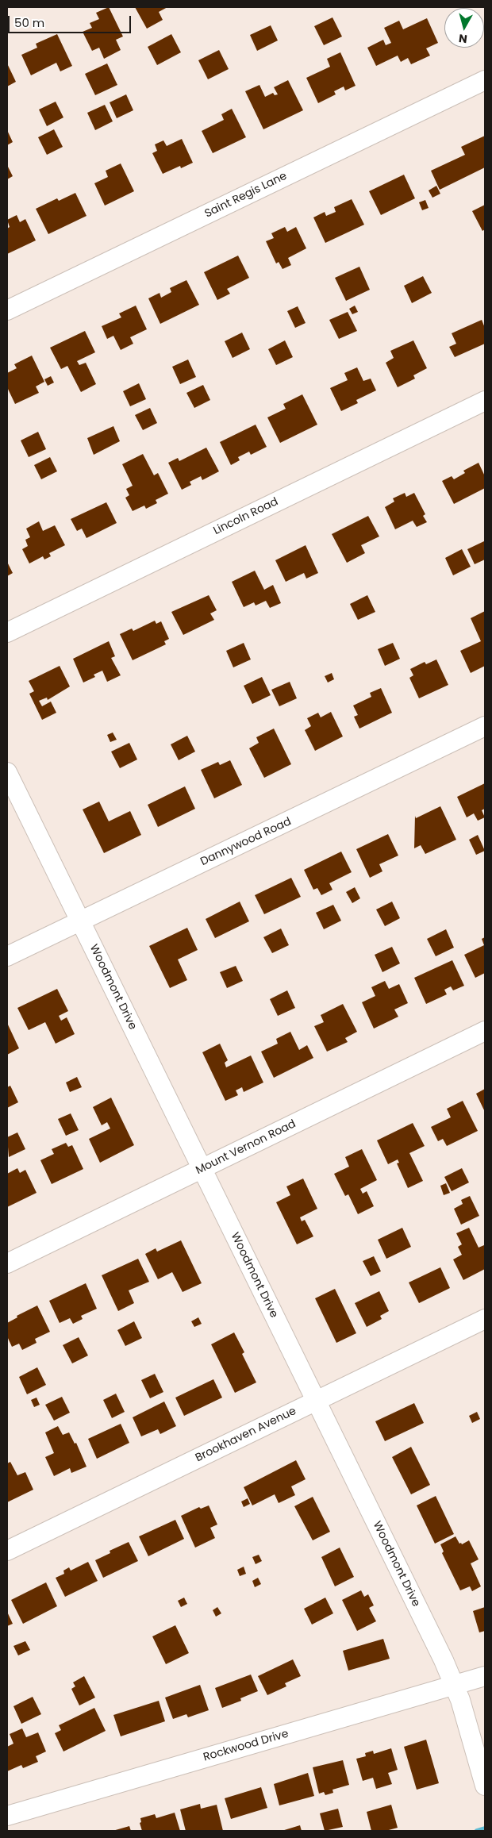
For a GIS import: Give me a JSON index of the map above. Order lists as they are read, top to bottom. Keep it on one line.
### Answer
{"streets":{"street":["Saint Regis Lane","Lincoln Road","Dannywood Road","Woodmont Drive","Mount Vernon Road","Brookhaven Avenue","Rockwood Drive"]},"crossings":[["Dannywood Road","Woodmont Drive"],["Woodmont Drive","Mount Vernon Road"],["Woodmont Drive","Brookhaven Avenue"],["Woodmont Drive","Rockwood Drive"]],"scale_bar":"50 m","north":"bottom"}
